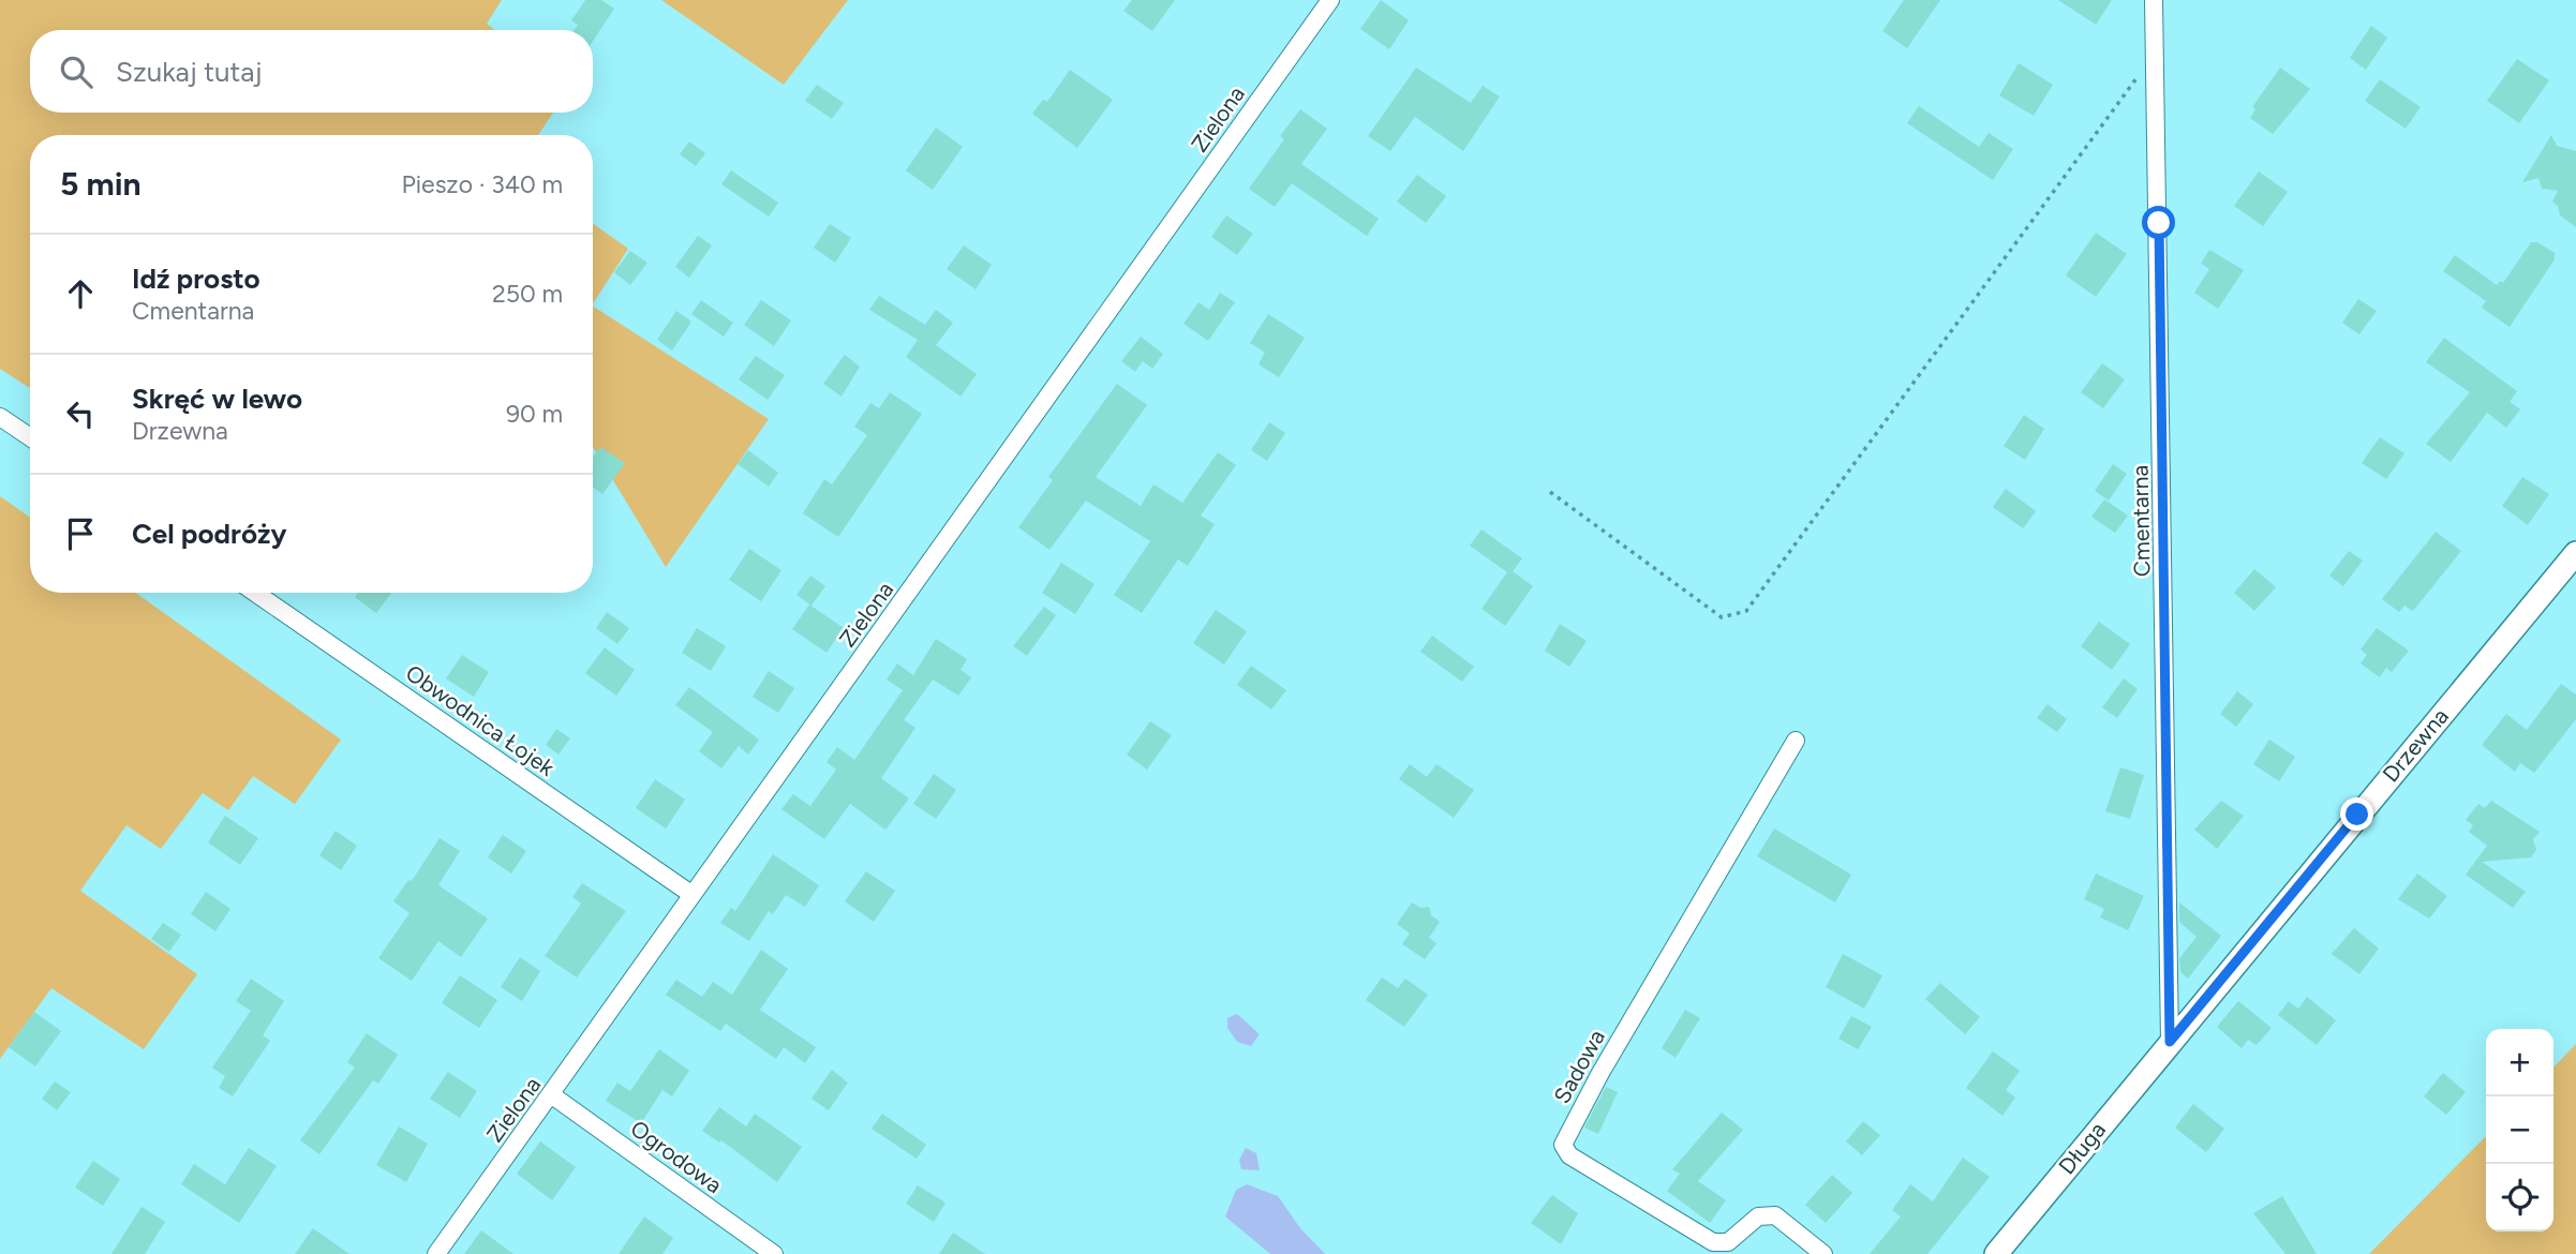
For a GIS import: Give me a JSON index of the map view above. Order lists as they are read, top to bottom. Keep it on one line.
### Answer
{"streets":{"street":["Zielona","Cmentarna","Obwodnica Łojek","Drzewna","Sadowa","Długa","Ogrodowa"]},"crossings":[["Zielona","Obwodnica Łojek"],["Zielona","Ogrodowa"],["Cmentarna","Drzewna"],["Cmentarna","Długa"],["Drzewna","Długa"]],"page":{"search":"Szukaj tutaj","heading":["5 min","Pieszo · 340 m"],"list":[["Idź prosto","Cmentarna","250 m"],["Skręć w lewo","Drzewna","90 m"],"Cel podróży"],"map_buttons":["+","−"]}}
